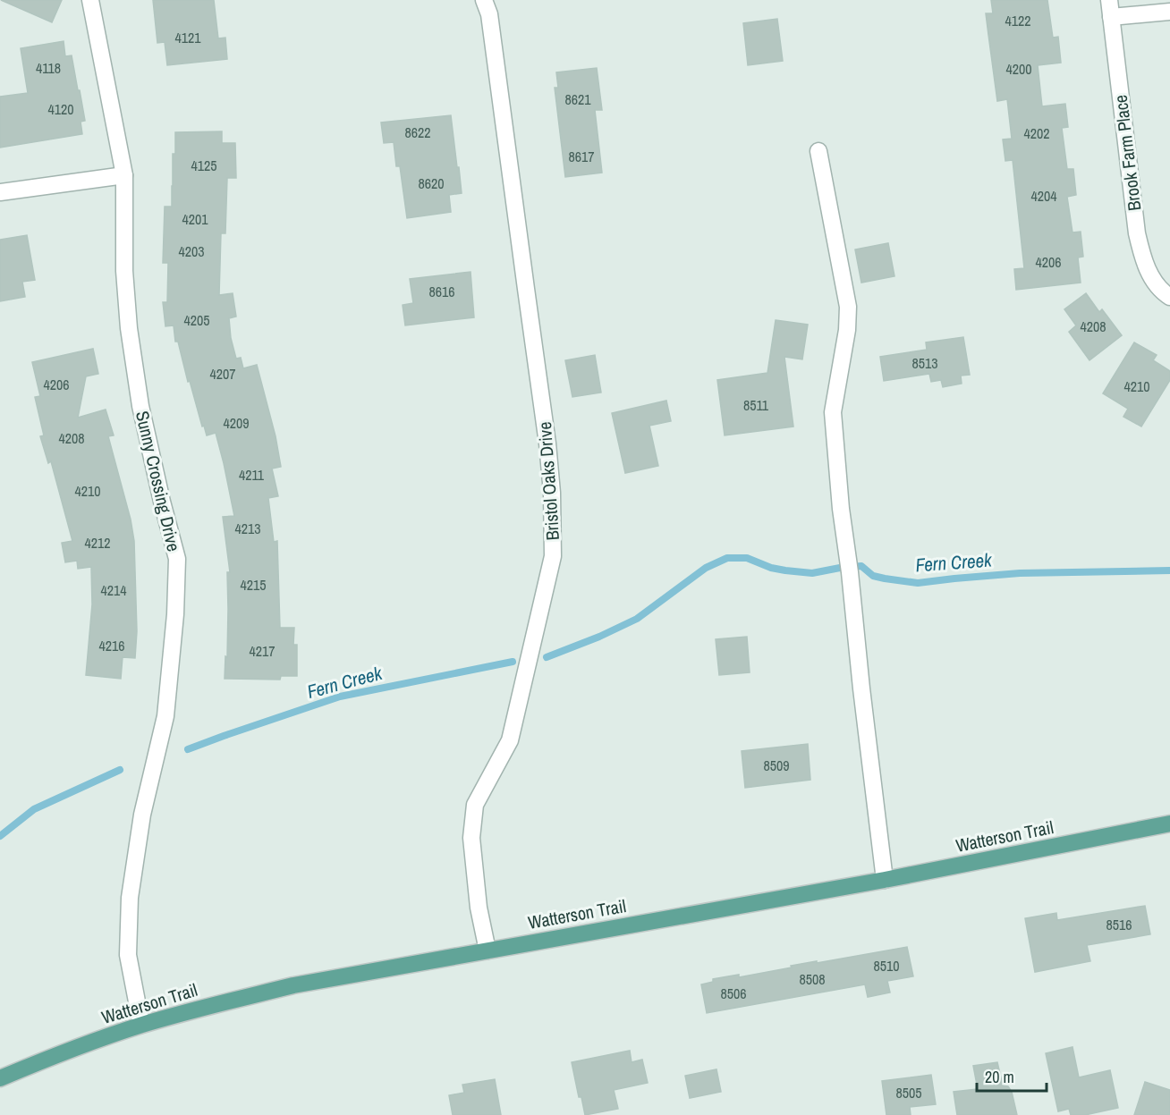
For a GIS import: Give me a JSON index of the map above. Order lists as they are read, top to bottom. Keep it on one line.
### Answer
{"streets":{"main road":["Watterson Trail"],"street":["Brook Farm Place","Sunny Crossing Drive","Bristol Oaks Drive"]},"crossings":[["Sunny Crossing Drive","Watterson Trail"],["Bristol Oaks Drive","Watterson Trail"]],"water":["Fern Creek"],"house_numbers":["4122","4121","4118","4200","8621","4120","8622","4202","8617","4125","8620","4204","4201","4203","4206","8616","4205","4208","8513","4207","4206","4210","8511","4209","4208","4211","4210","4213","4212","4215","4214","4216","4217","8509","8516","8510","8508","8506","8505"],"scale_bar":"20 m"}
